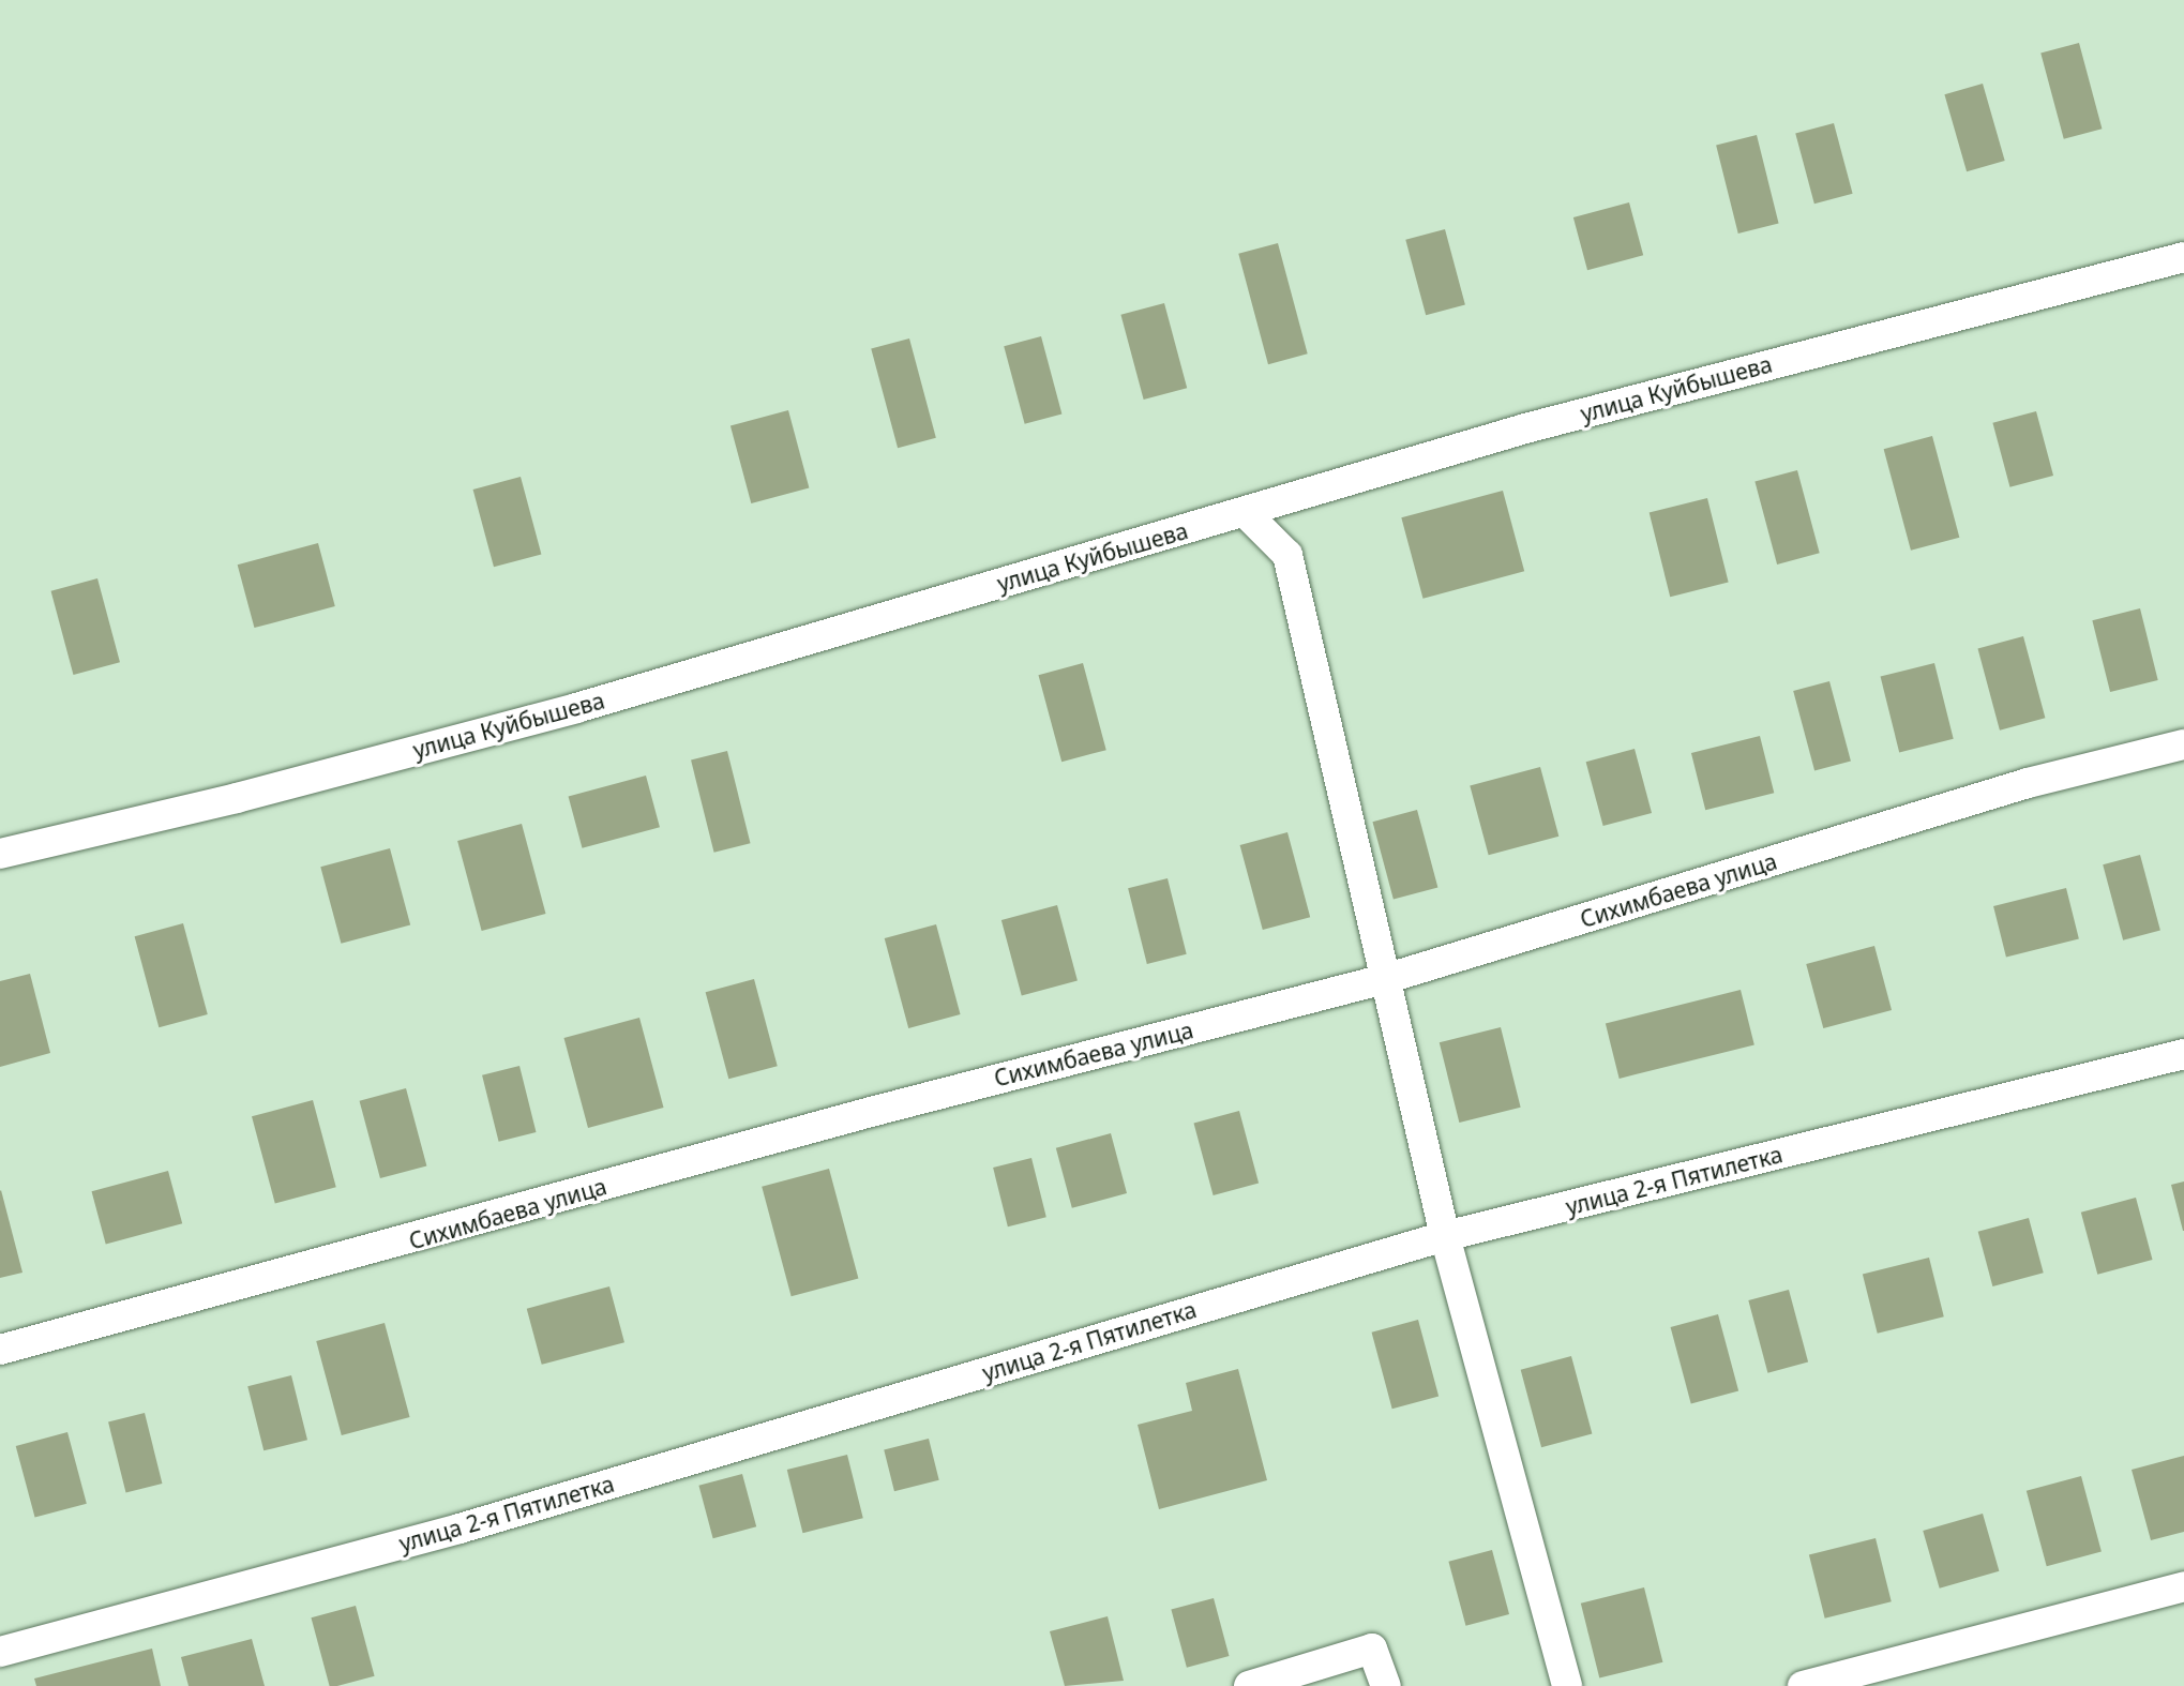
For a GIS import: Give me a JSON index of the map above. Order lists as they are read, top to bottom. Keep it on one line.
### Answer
{"streets":{"street":["улица Куйбышева","Сихимбаева улица","улица 2-я Пятилетка"]}}
